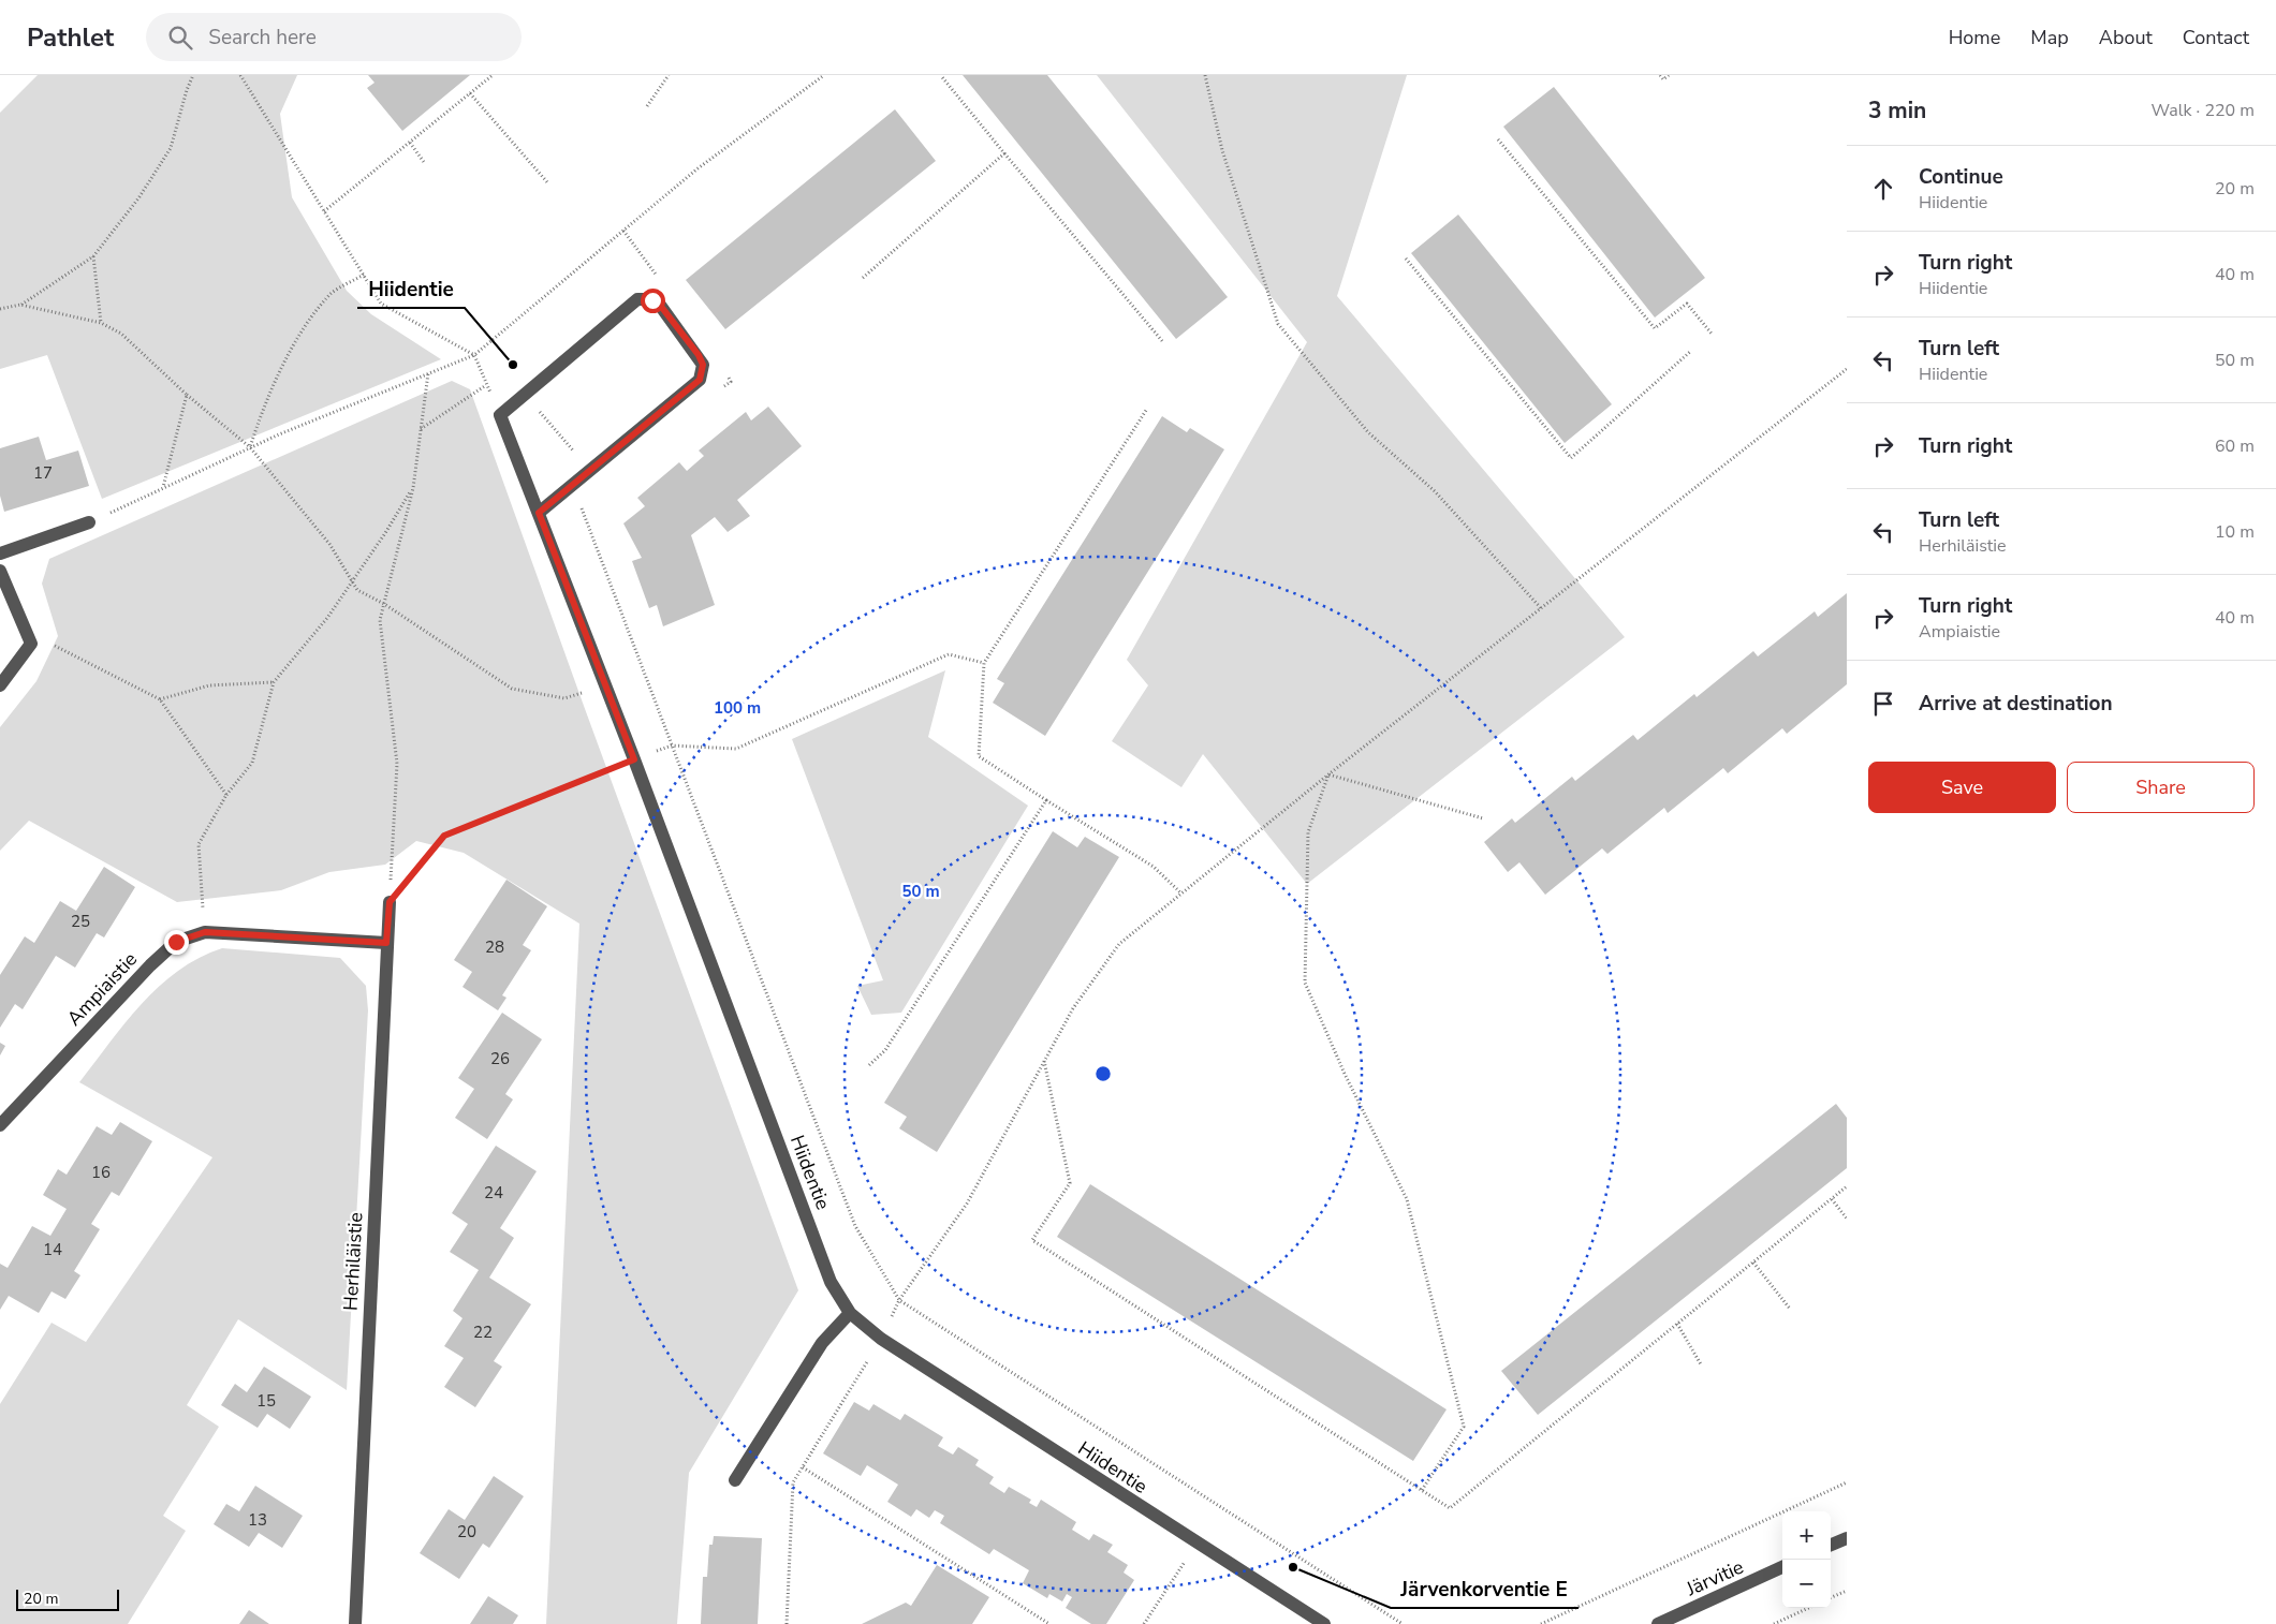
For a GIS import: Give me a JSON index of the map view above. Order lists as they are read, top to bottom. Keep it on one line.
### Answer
{"streets":{"street":["Ampiaistie","Hiidentie","Herhiläistie","Järvitie"]},"crossings":[["Ampiaistie","Herhiläistie"]],"places":["Hiidentie","Järvenkorventie E"],"house_numbers":["17","25","28","26","16","24","14","22","15","13","20"],"scale_bar":"20 m","page":{"header":"Pathlet","search":"Search here","nav":["Home","Map","About","Contact"],"heading":["3 min","Walk · 220 m"],"list":[["Continue","Hiidentie","20 m"],["Turn right","Hiidentie","40 m"],["Turn left","Hiidentie","50 m"],["Turn right","60 m"],["Turn left","Herhiläistie","10 m"],["Turn right","Ampiaistie","40 m"],"Arrive at destination"],"buttons":["Save","Share"],"map_buttons":["+","−"],"scale":"20 m"},"rings":["100 m","50 m"]}
